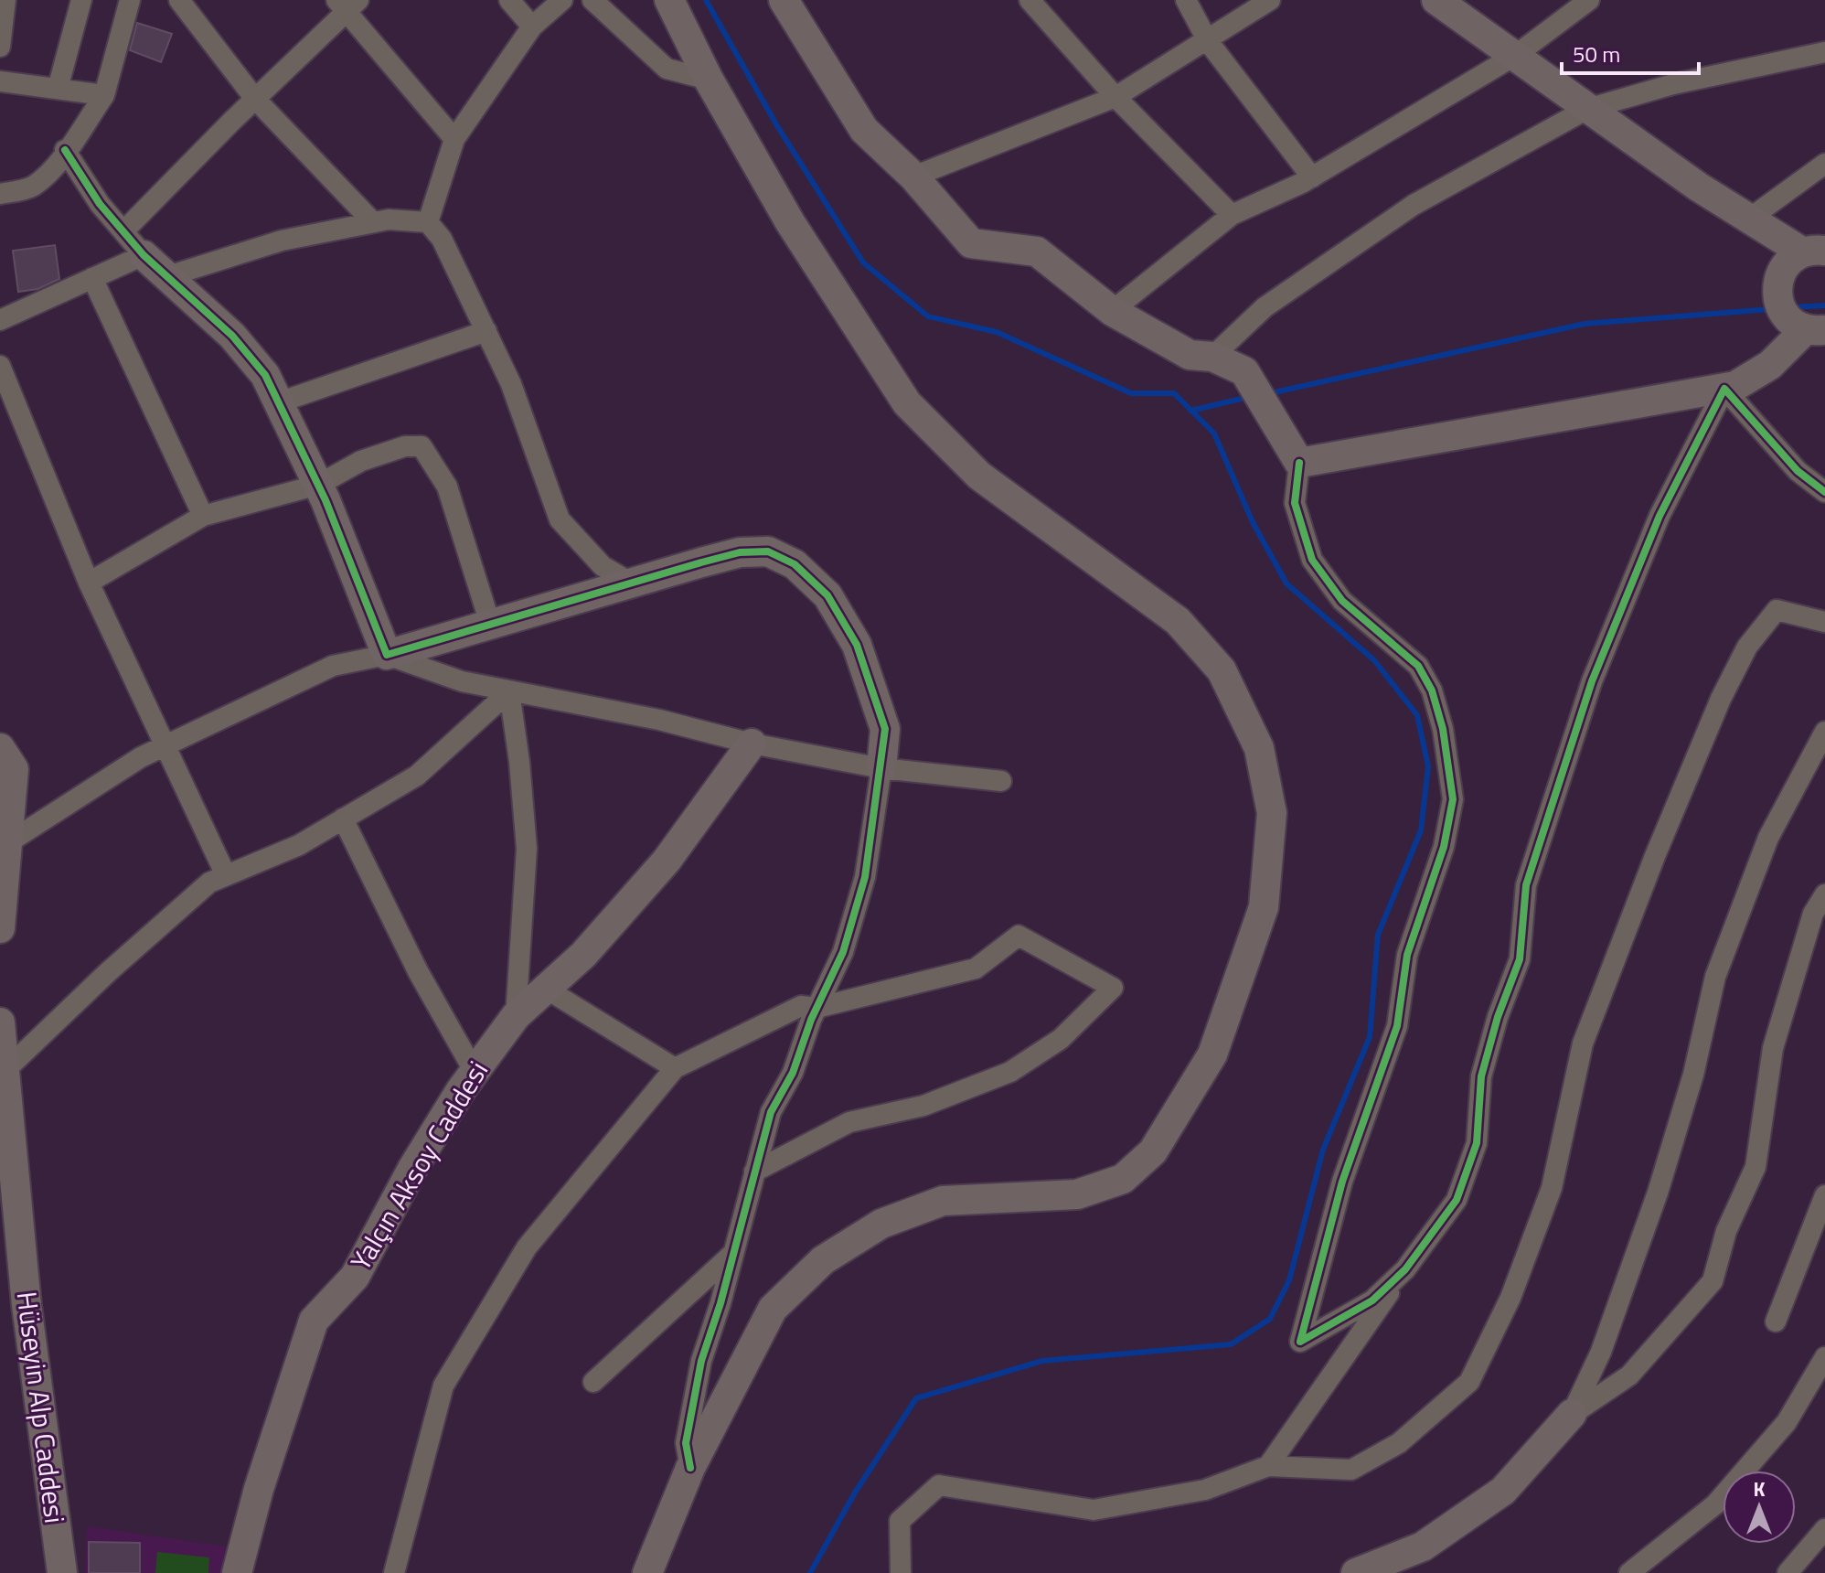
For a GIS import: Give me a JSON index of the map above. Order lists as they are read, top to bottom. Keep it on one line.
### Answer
{"streets":{"street":["Yalçın Aksoy Caddesi","Hüseyin Alp Caddesi"]},"scale_bar":"50 m","north":"top"}
